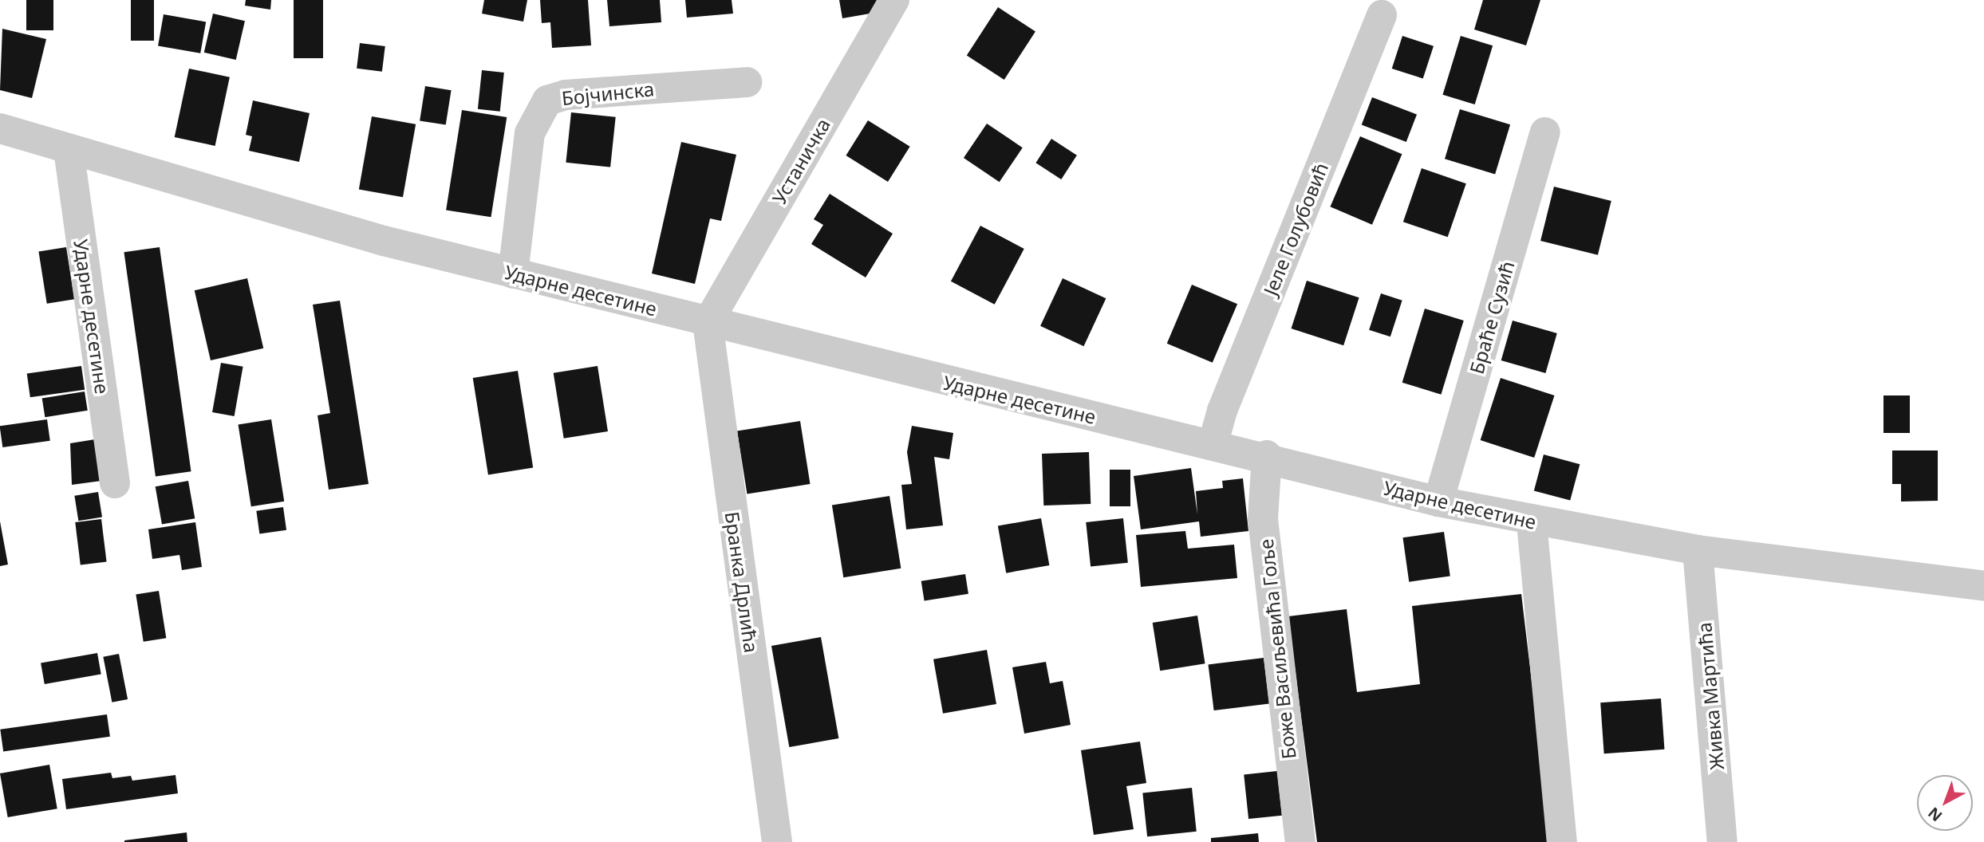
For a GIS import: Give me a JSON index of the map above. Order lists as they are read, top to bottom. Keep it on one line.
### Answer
{"streets":{"street":["Бојчинска","Устаничка","Јеле Голубовић","Ударне десетине","Браће Сузић","Бранка Дрлића","Боже Васиљевића Гоље","Живка Мартића"]},"crossings":[["Бојчинска","Ударне десетине"],["Устаничка","Ударне десетине"],["Устаничка","Бранка Дрлића"],["Јеле Голубовић","Ударне десетине"],["Ударне десетине","Браће Сузић"],["Ударне десетине","Бранка Дрлића"],["Ударне десетине","Боже Васиљевића Гоље"],["Ударне десетине","Живка Мартића"]],"north":"bottom left"}
